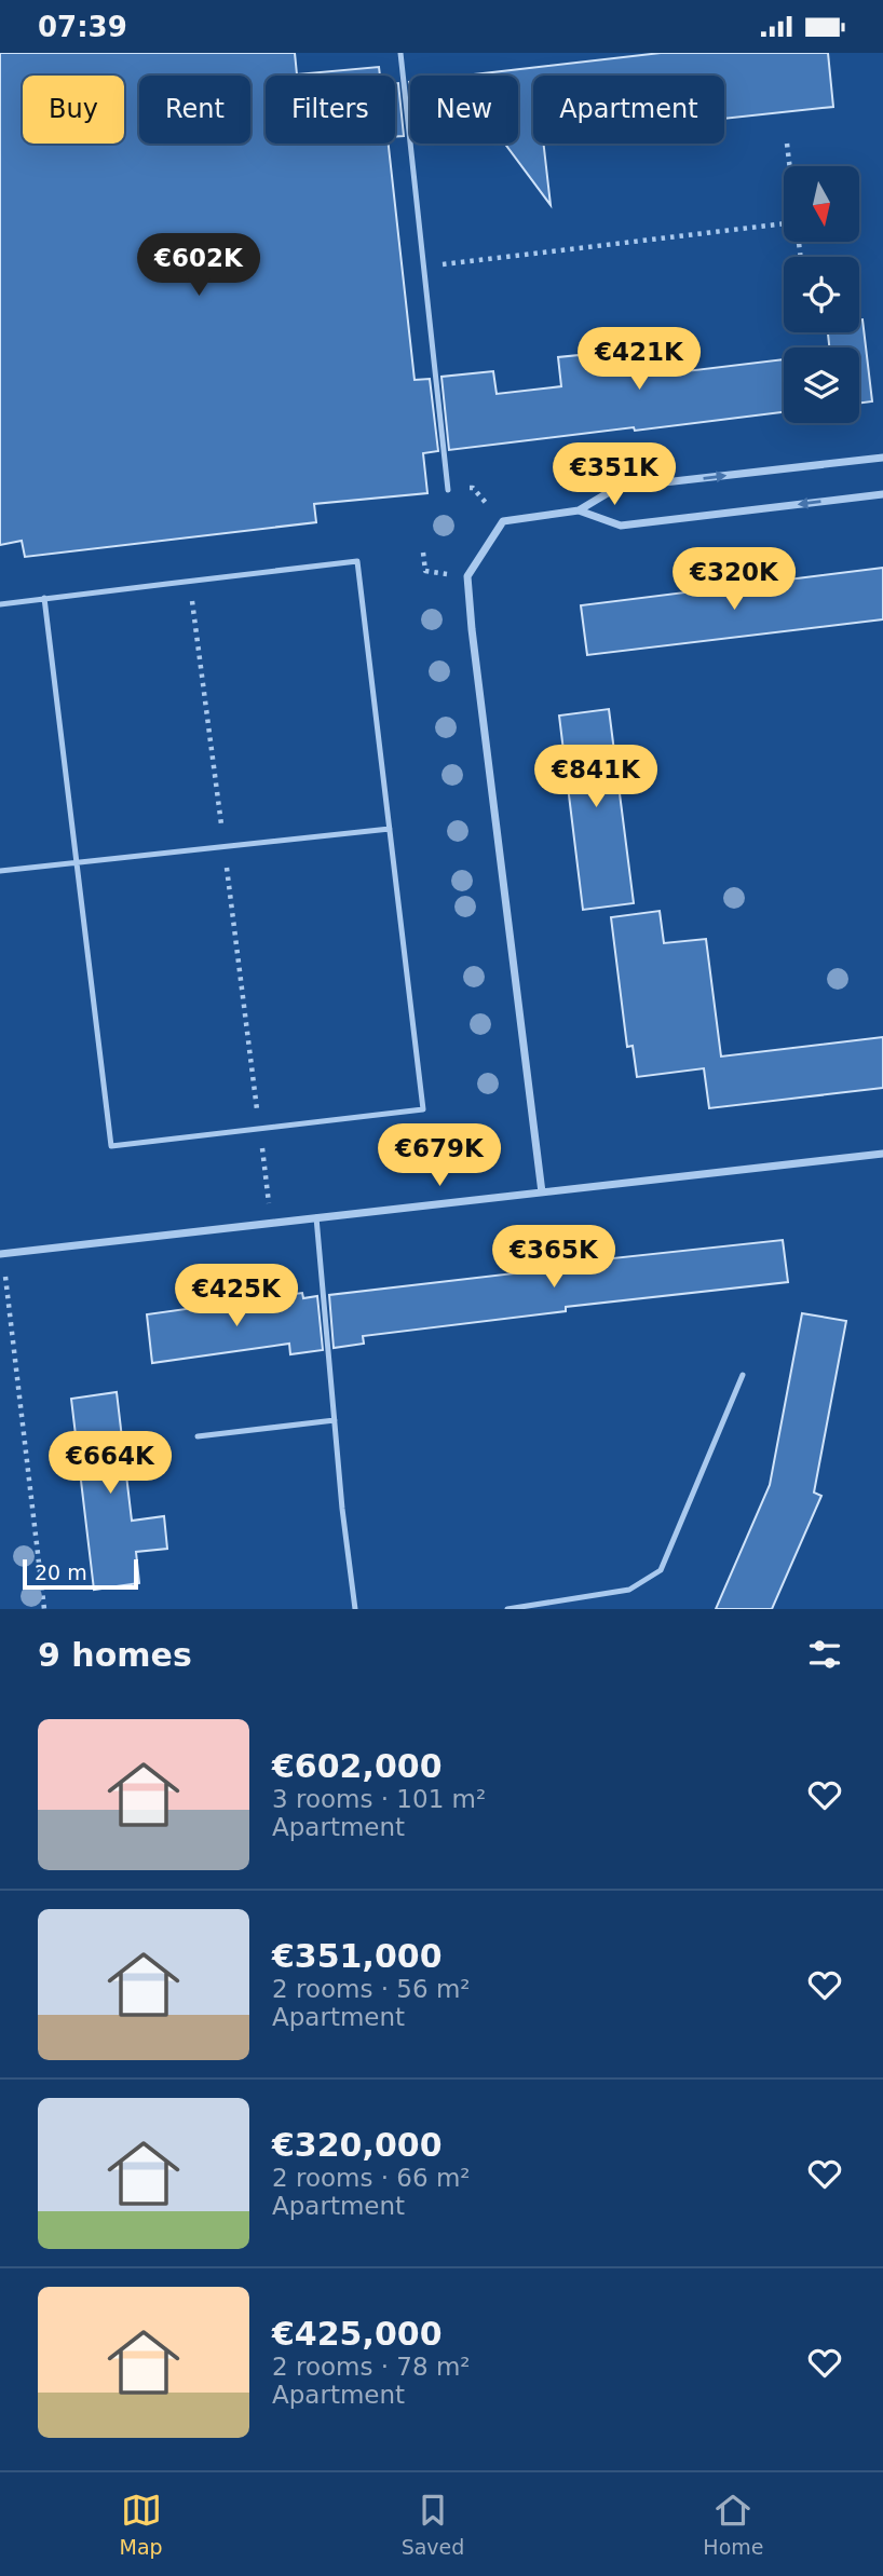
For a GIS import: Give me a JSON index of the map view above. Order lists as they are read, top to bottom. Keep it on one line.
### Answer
{"scale_bar":"20 m","north":"bottom","page":{"status":"07:39","chip":["Buy","Rent","Filters","New","Apartment"],"price":["€602K","€421K","€351K","€320K","€841K","€679K","€365K","€425K","€664K"],"scale":"20 m","heading":"9 homes","list":[{"name":"€602,000","note":"3 rooms · 101 m² · Apartment"},{"name":"€351,000","note":"2 rooms · 56 m² · Apartment"},{"name":"€320,000","note":"2 rooms · 66 m² · Apartment"},{"name":"€425,000","note":"2 rooms · 78 m² · Apartment"}],"tabs":["Map","Saved","Home"]}}
